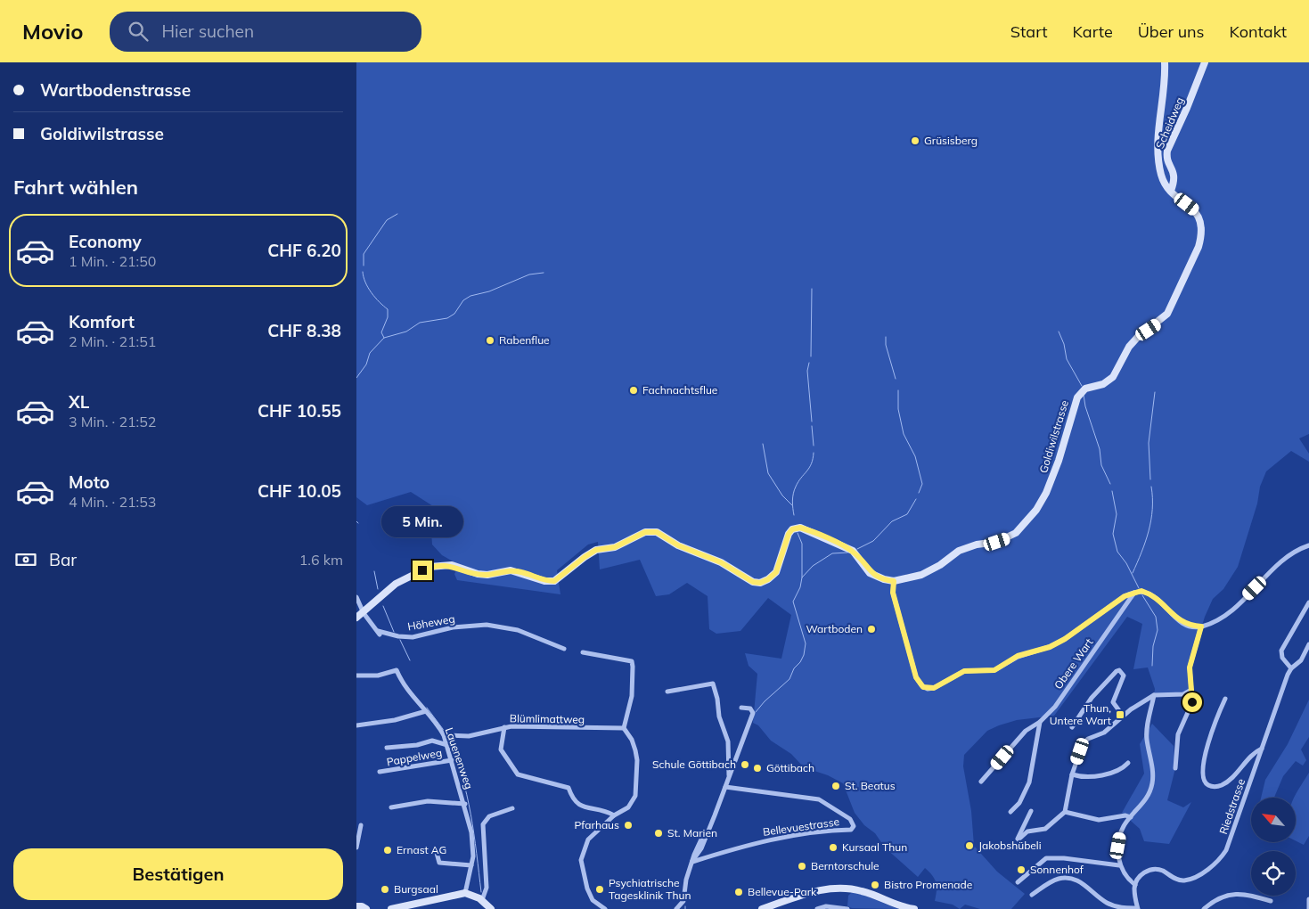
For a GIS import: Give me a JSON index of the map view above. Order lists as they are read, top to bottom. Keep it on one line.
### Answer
{"streets":{"street":["Scheidweg","Goldiwilstrasse","Höheweg","Obere Wart","Blümlimattweg","Pappelweg","Lauenenweg","Riedstrasse","Bellevuestrasse"]},"crossings":[["Scheidweg","Goldiwilstrasse"],["Blümlimattweg","Lauenenweg"],["Pappelweg","Lauenenweg"]],"places":{"other":["Grüsisberg","Rabenflue","Fachnachtsflue","Wartboden","Schule Göttibach","Göttibach","St. Beatus","Pfarhaus","St. Marien","Jakobshübeli","Kursaal Thun","Ernast AG","Berntorschule","Sonnenhof","Bistro Promenade","Burgsaal","Psychiatrische Tagesklinik Thun","Bellevue-Park"],"transit":["Thun, Untere Wart"]},"north":"top left","page":{"header":"Movio","search":"Hier suchen","nav":["Start","Karte","Über uns","Kontakt"],"banner":["Wartbodenstrasse","Goldiwilstrasse"],"heading":"Fahrt wählen","list":[{"name":"Economy","note":"1 Min. · 21:50","value":"CHF 6.20"},{"name":"Komfort","note":"2 Min. · 21:51","value":"CHF 8.38"},{"name":"XL","note":"3 Min. · 21:52","value":"CHF 10.55"},{"name":"Moto","note":"4 Min. · 21:53","value":"CHF 10.05"}],"bubble":"5 Min.","pay":["Bar","1.6 km"],"buttons":"Bestätigen"}}
